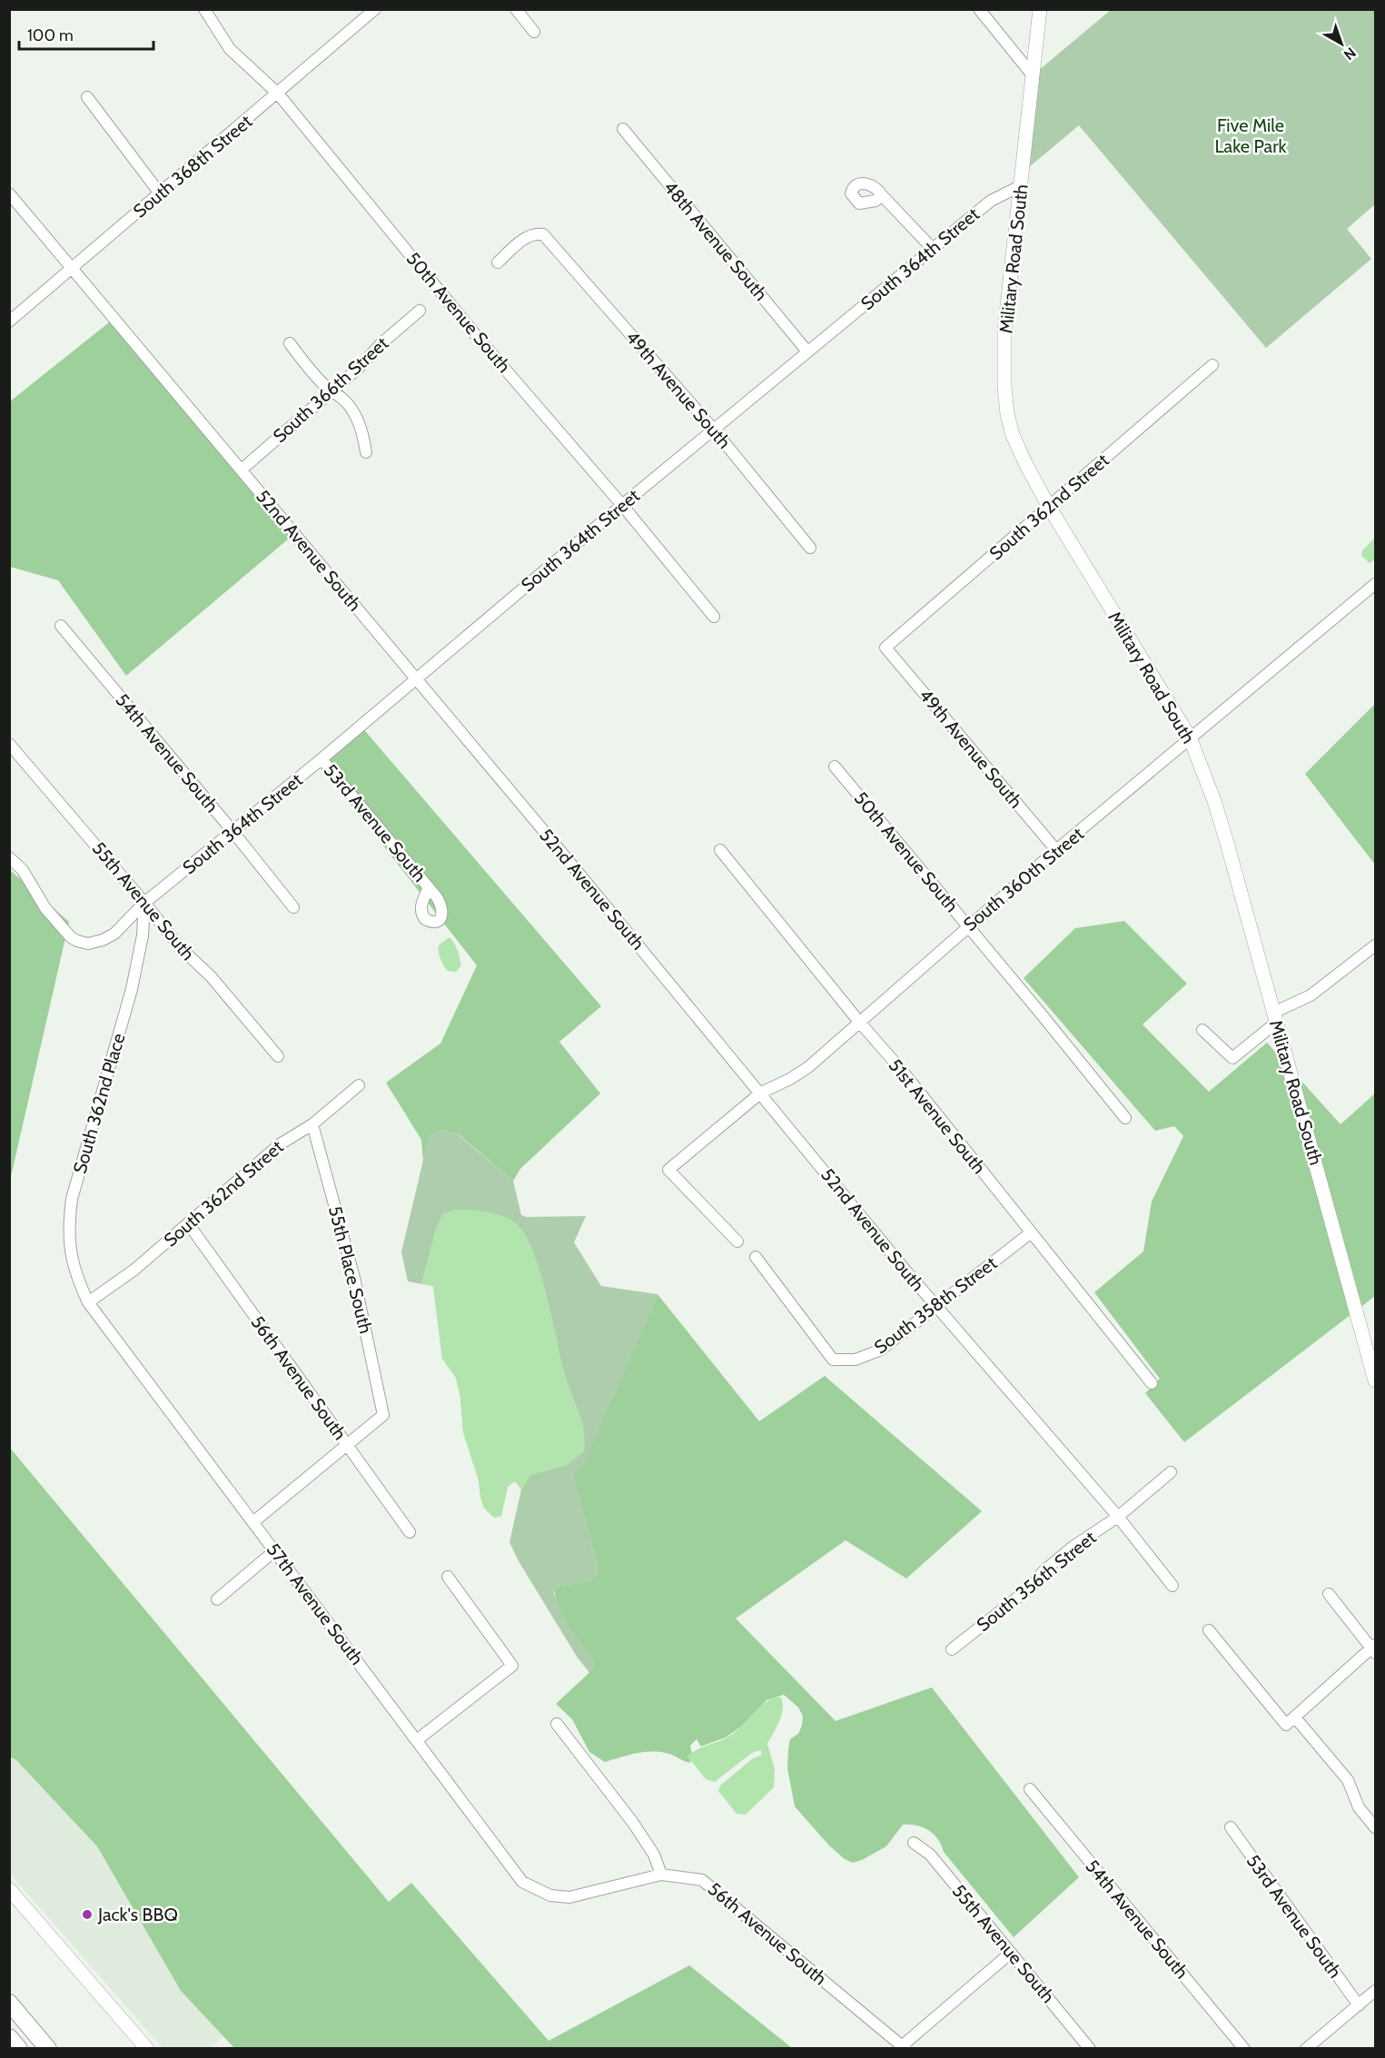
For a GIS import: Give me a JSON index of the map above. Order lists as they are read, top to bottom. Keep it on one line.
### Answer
{"streets":{"main road":["Military Road South"],"street":["South 368th Street","48th Avenue South","South 364th Street","50th Avenue South","South 366th Street","49th Avenue South","South 362nd Street","52nd Avenue South","54th Avenue South","53rd Avenue South","South 360th Street","55th Avenue South","South 362nd Place","51st Avenue South","55th Place South","South 358th Street","56th Avenue South","South 356th Street","57th Avenue South"]},"crossings":[["South 368th Street","50th Avenue South"],["South 368th Street","52nd Avenue South"],["48th Avenue South","South 364th Street"],["South 364th Street","Military Road South"],["South 364th Street","50th Avenue South"],["South 364th Street","49th Avenue South"],["South 364th Street","52nd Avenue South"],["South 364th Street","54th Avenue South"],["South 364th Street","53rd Avenue South"],["South 364th Street","55th Avenue South"],["South 364th Street","South 362nd Place"],["Military Road South","South 362nd Street"],["Military Road South","South 360th Street"],["50th Avenue South","South 360th Street"],["South 366th Street","52nd Avenue South"],["49th Avenue South","South 362nd Street"],["49th Avenue South","South 360th Street"],["South 362nd Street","South 362nd Place"],["South 362nd Street","55th Place South"],["South 362nd Street","56th Avenue South"],["South 362nd Street","57th Avenue South"],["52nd Avenue South","South 360th Street"],["52nd Avenue South","South 358th Street"],["52nd Avenue South","South 356th Street"],["South 360th Street","51st Avenue South"],["55th Avenue South","South 362nd Place"],["South 362nd Place","57th Avenue South"],["51st Avenue South","South 358th Street"],["55th Place South","56th Avenue South"],["56th Avenue South","57th Avenue South"]],"parks":["Five Mile Lake Park"],"places":["Jack's BBQ"],"scale_bar":"100 m","north":"bottom right"}
